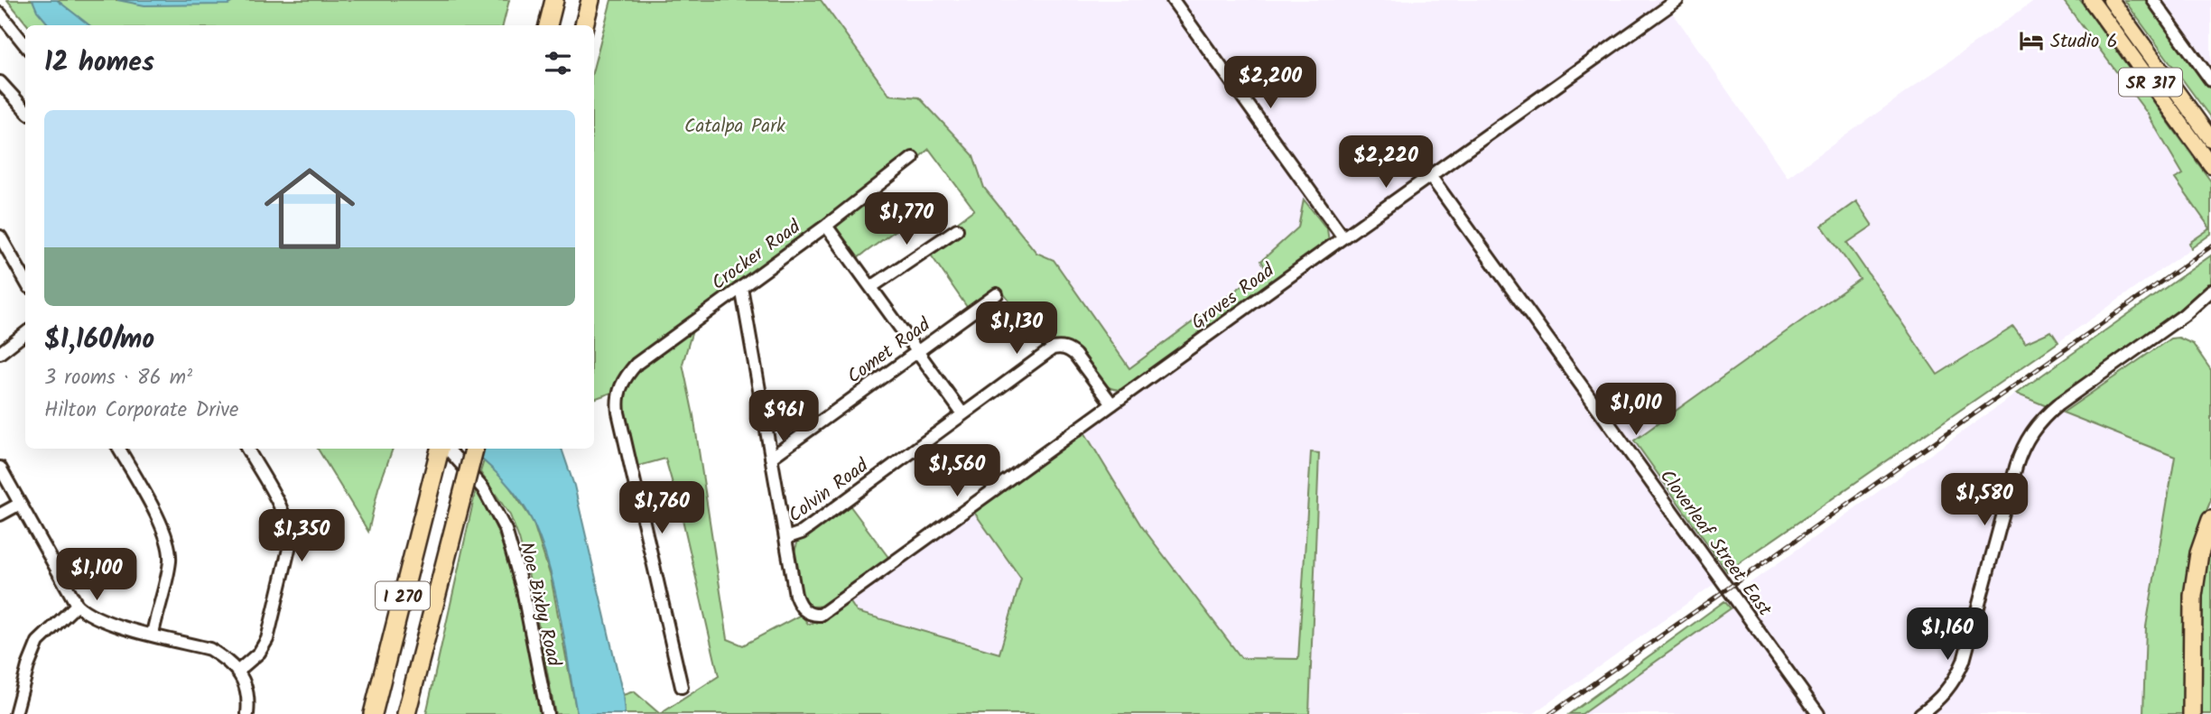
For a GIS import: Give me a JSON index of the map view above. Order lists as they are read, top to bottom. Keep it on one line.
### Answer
{"streets":{"highway":["I 270"],"main road":["SR 317"],"street":["Crocker Road","Groves Road","Comet Road","Colvin Road","Cloverleaf Street East","Noe Bixby Road"]},"crossings":[["Groves Road","Colvin Road"],["Groves Road","Cloverleaf Street East"]],"parks":["Catalpa Park"],"places":{"hotel":["Studio 6"]},"page":{"heading":"12 homes","price":["$2,200","$2,220","$1,770","$1,130","$1,010","$961","$1,560","$1,580","$1,760","$1,350","$1,100","$1,160"],"list":[{"name":"$1,160/mo","note":"3 rooms · 86 m² · Hilton Corporate Drive"}]}}
